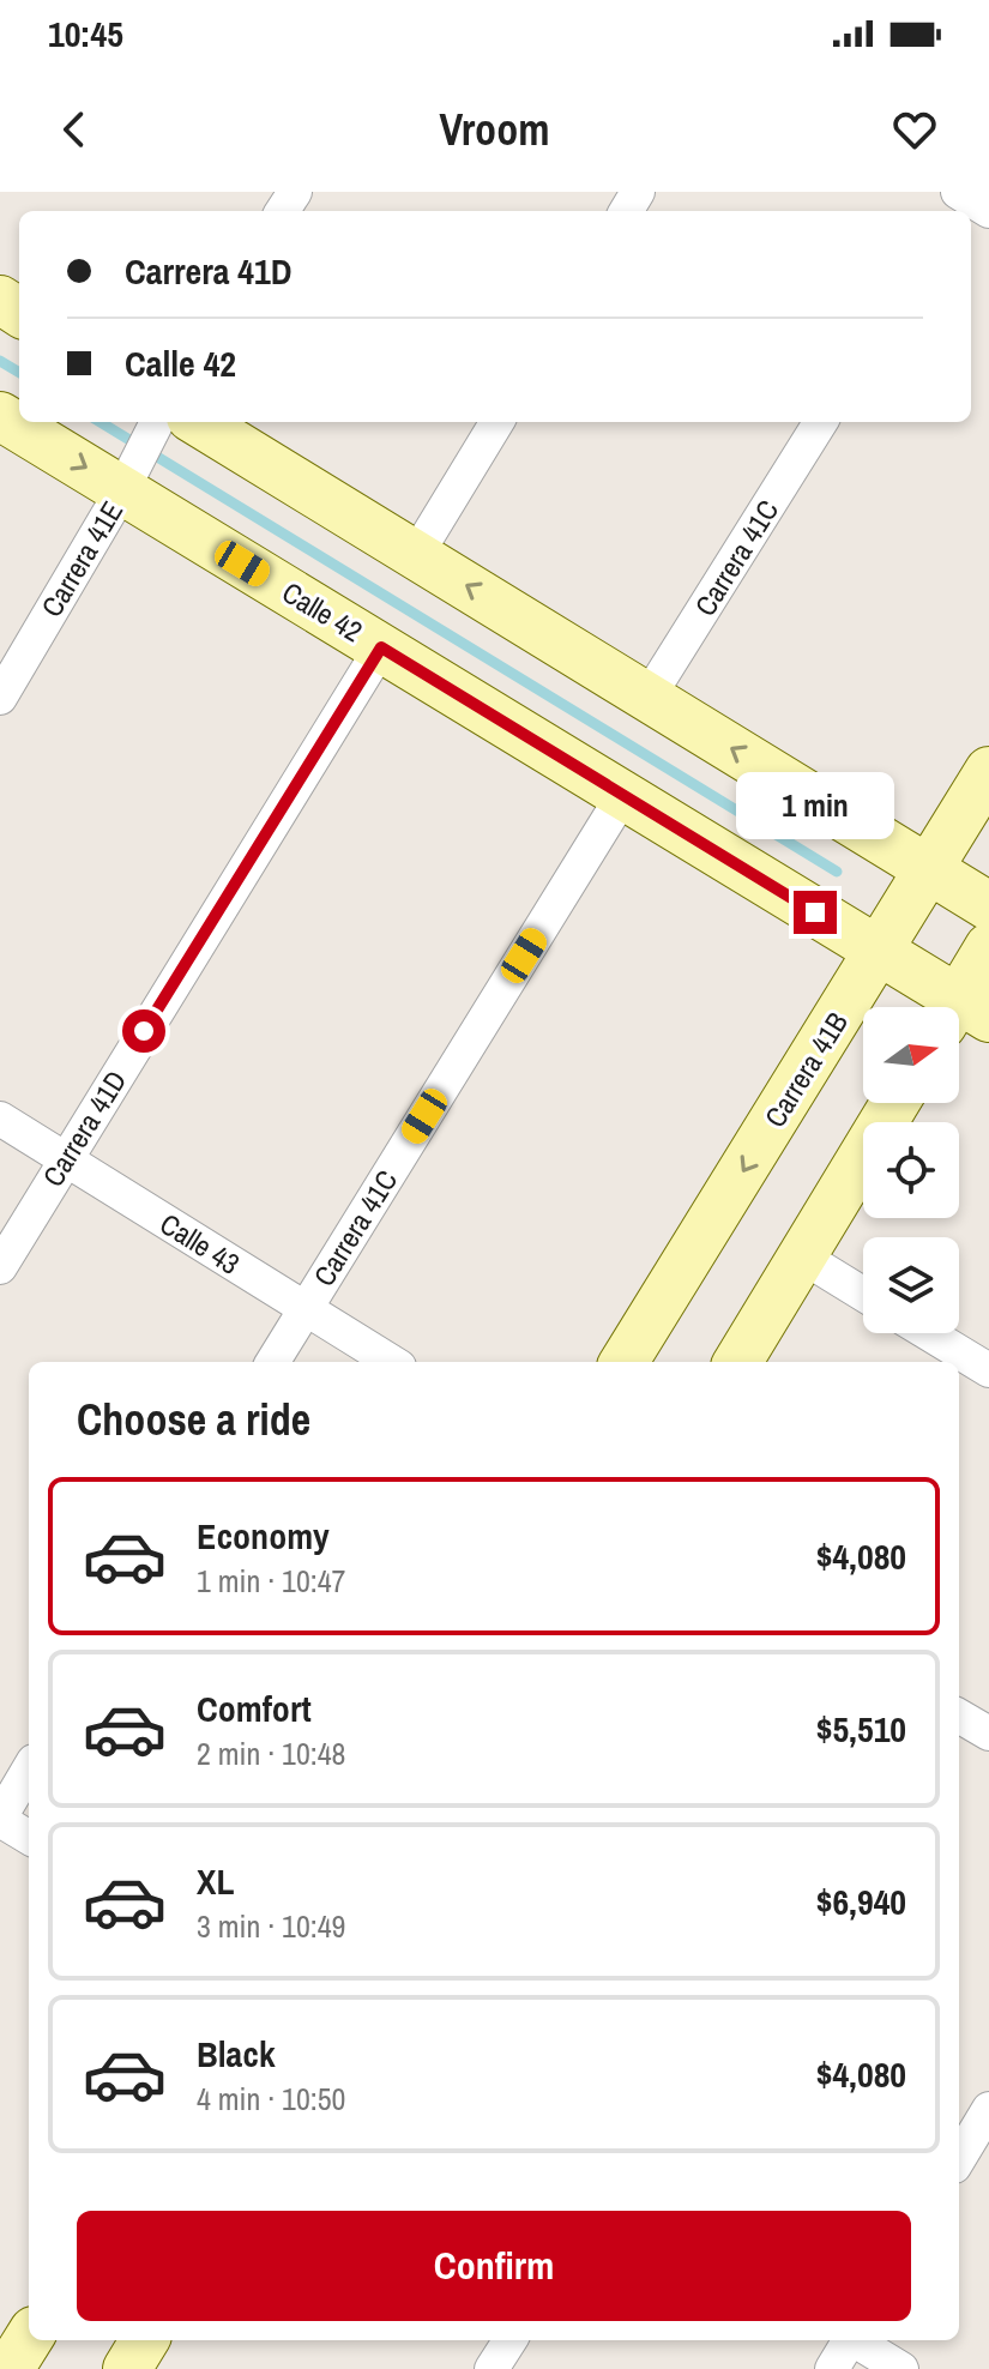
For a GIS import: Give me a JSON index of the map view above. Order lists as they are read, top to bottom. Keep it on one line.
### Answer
{"streets":{"street":["Carrera 41C","Carrera 41E","Calle 42","Carrera 41B","Carrera 41D","Calle 43"]},"crossings":[["Carrera 41C","Calle 42"],["Carrera 41C","Calle 43"],["Carrera 41E","Calle 42"],["Calle 42","Carrera 41B"],["Calle 42","Carrera 41D"],["Carrera 41D","Calle 43"]],"north":"right","page":{"status":"10:45","header":"Vroom","banner":["Carrera 41D","Calle 42"],"bubble":"1 min","heading":"Choose a ride","list":[{"name":"Economy","note":"1 min · 10:47","value":"$4,080"},{"name":"Comfort","note":"2 min · 10:48","value":"$5,510"},{"name":"XL","note":"3 min · 10:49","value":"$6,940"},{"name":"Black","note":"4 min · 10:50","value":"$4,080"}],"buttons":"Confirm"}}
